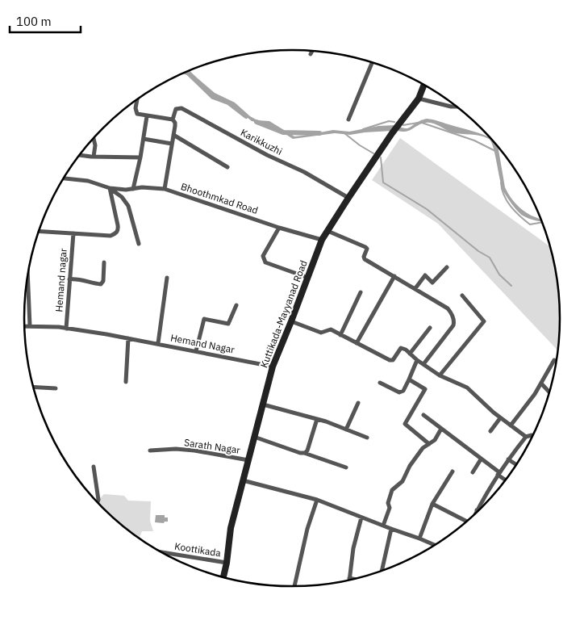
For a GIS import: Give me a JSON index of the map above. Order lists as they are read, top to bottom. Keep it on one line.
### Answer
{"streets":{"main road":["Kuttikada-Mayyanad Road"],"street":["Karikkuzhi","Bhoothmkad Road","Hemand nagar","Hemand Nagar","Sarath Nagar","Koottikada"]},"crossings":[["Karikkuzhi","Kuttikada-Mayyanad Road"],["Bhoothmkad Road","Kuttikada-Mayyanad Road"],["Hemand nagar","Hemand Nagar"],["Kuttikada-Mayyanad Road","Hemand Nagar"],["Kuttikada-Mayyanad Road","Sarath Nagar"],["Kuttikada-Mayyanad Road","Koottikada"]],"scale_bar":"100 m"}
